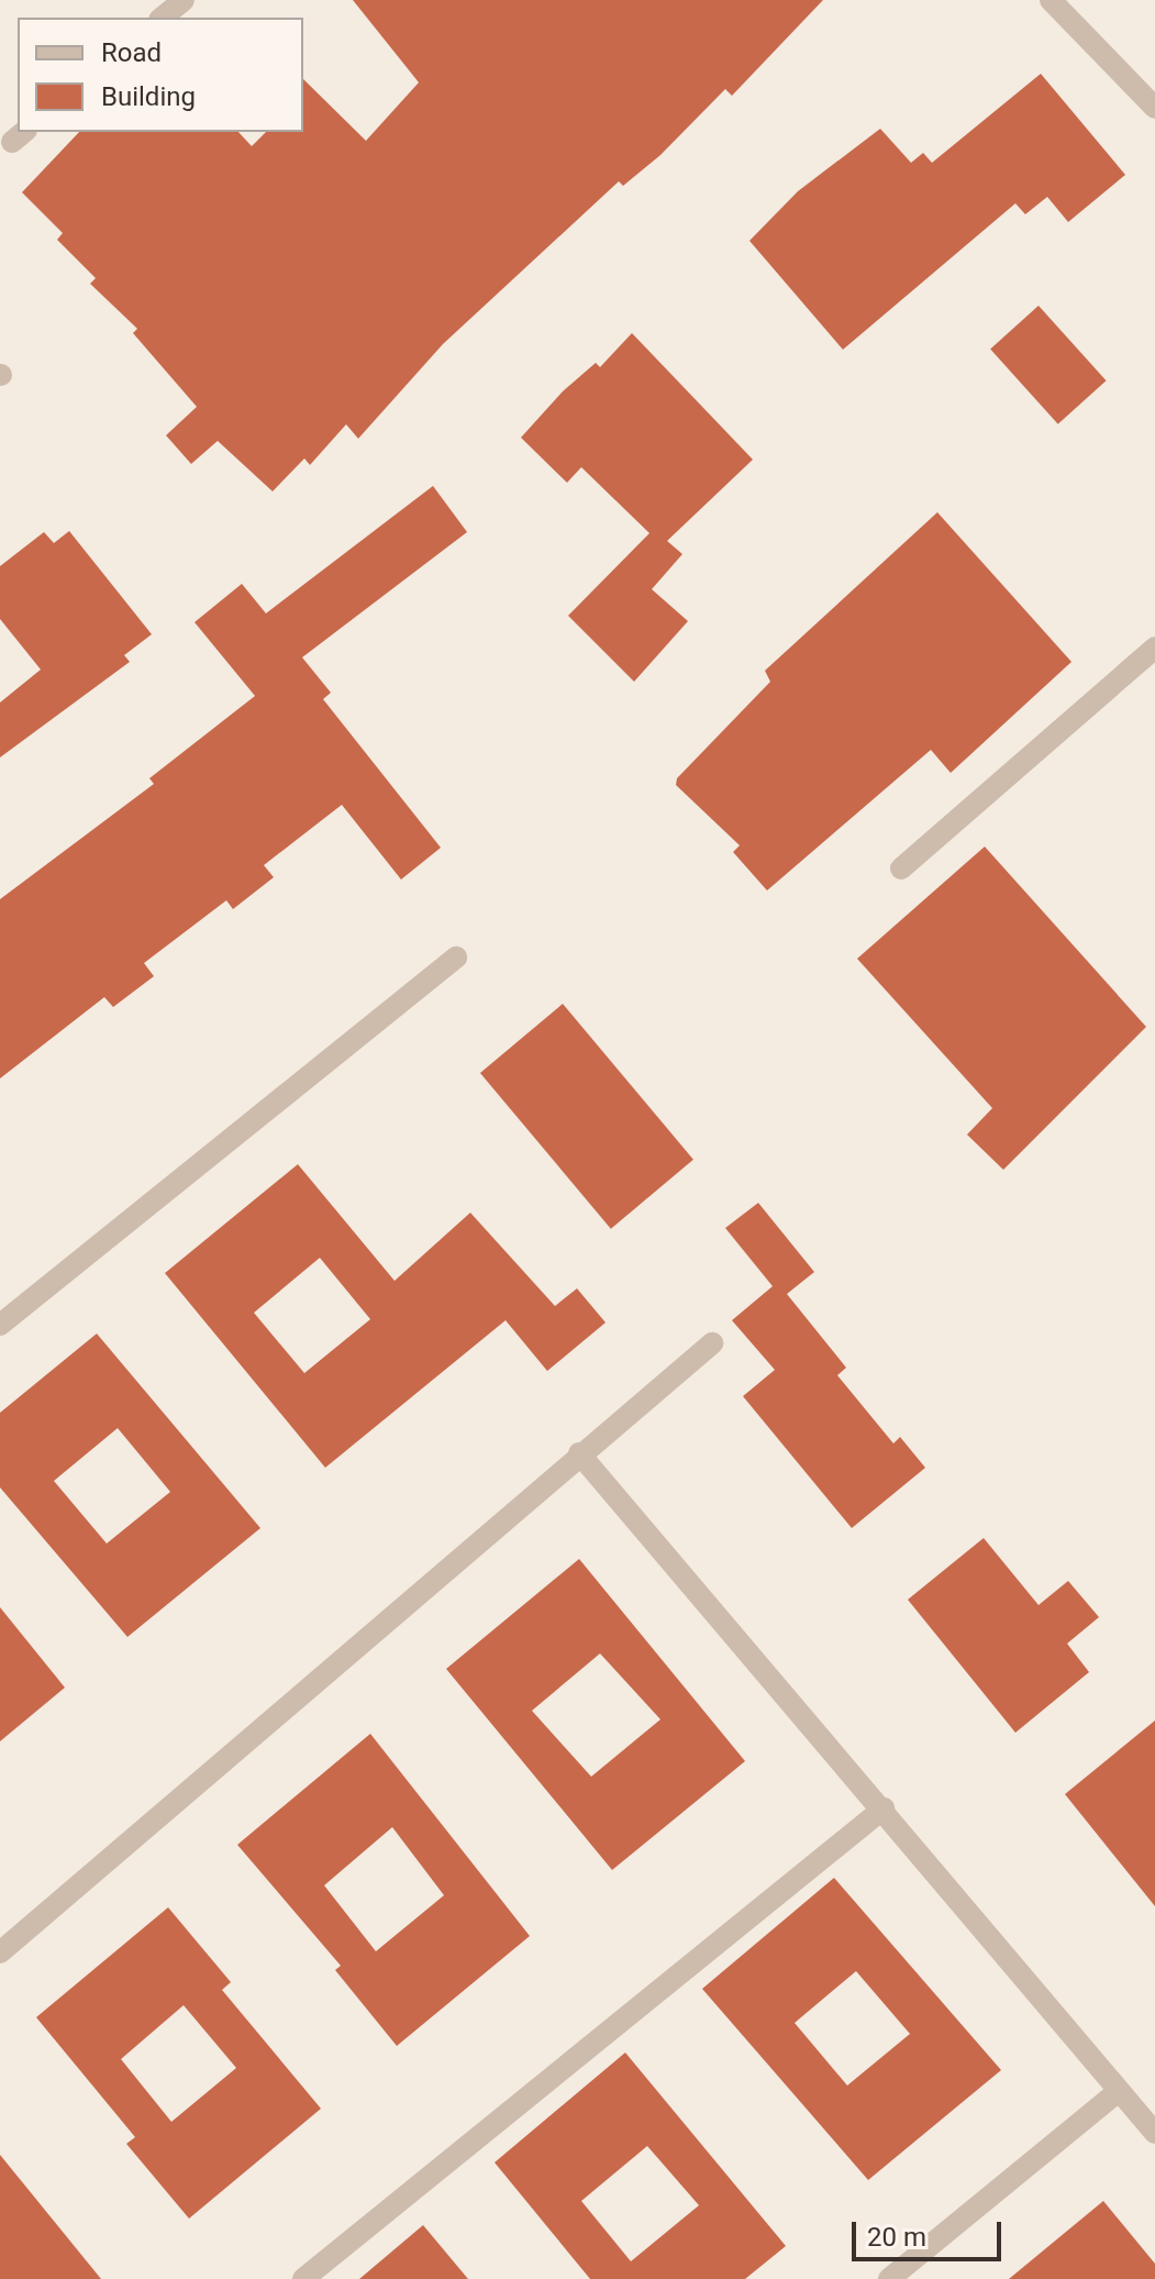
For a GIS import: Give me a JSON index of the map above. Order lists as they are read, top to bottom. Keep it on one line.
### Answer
{"legend":["Road","Building"],"scale_bar":"20 m"}
